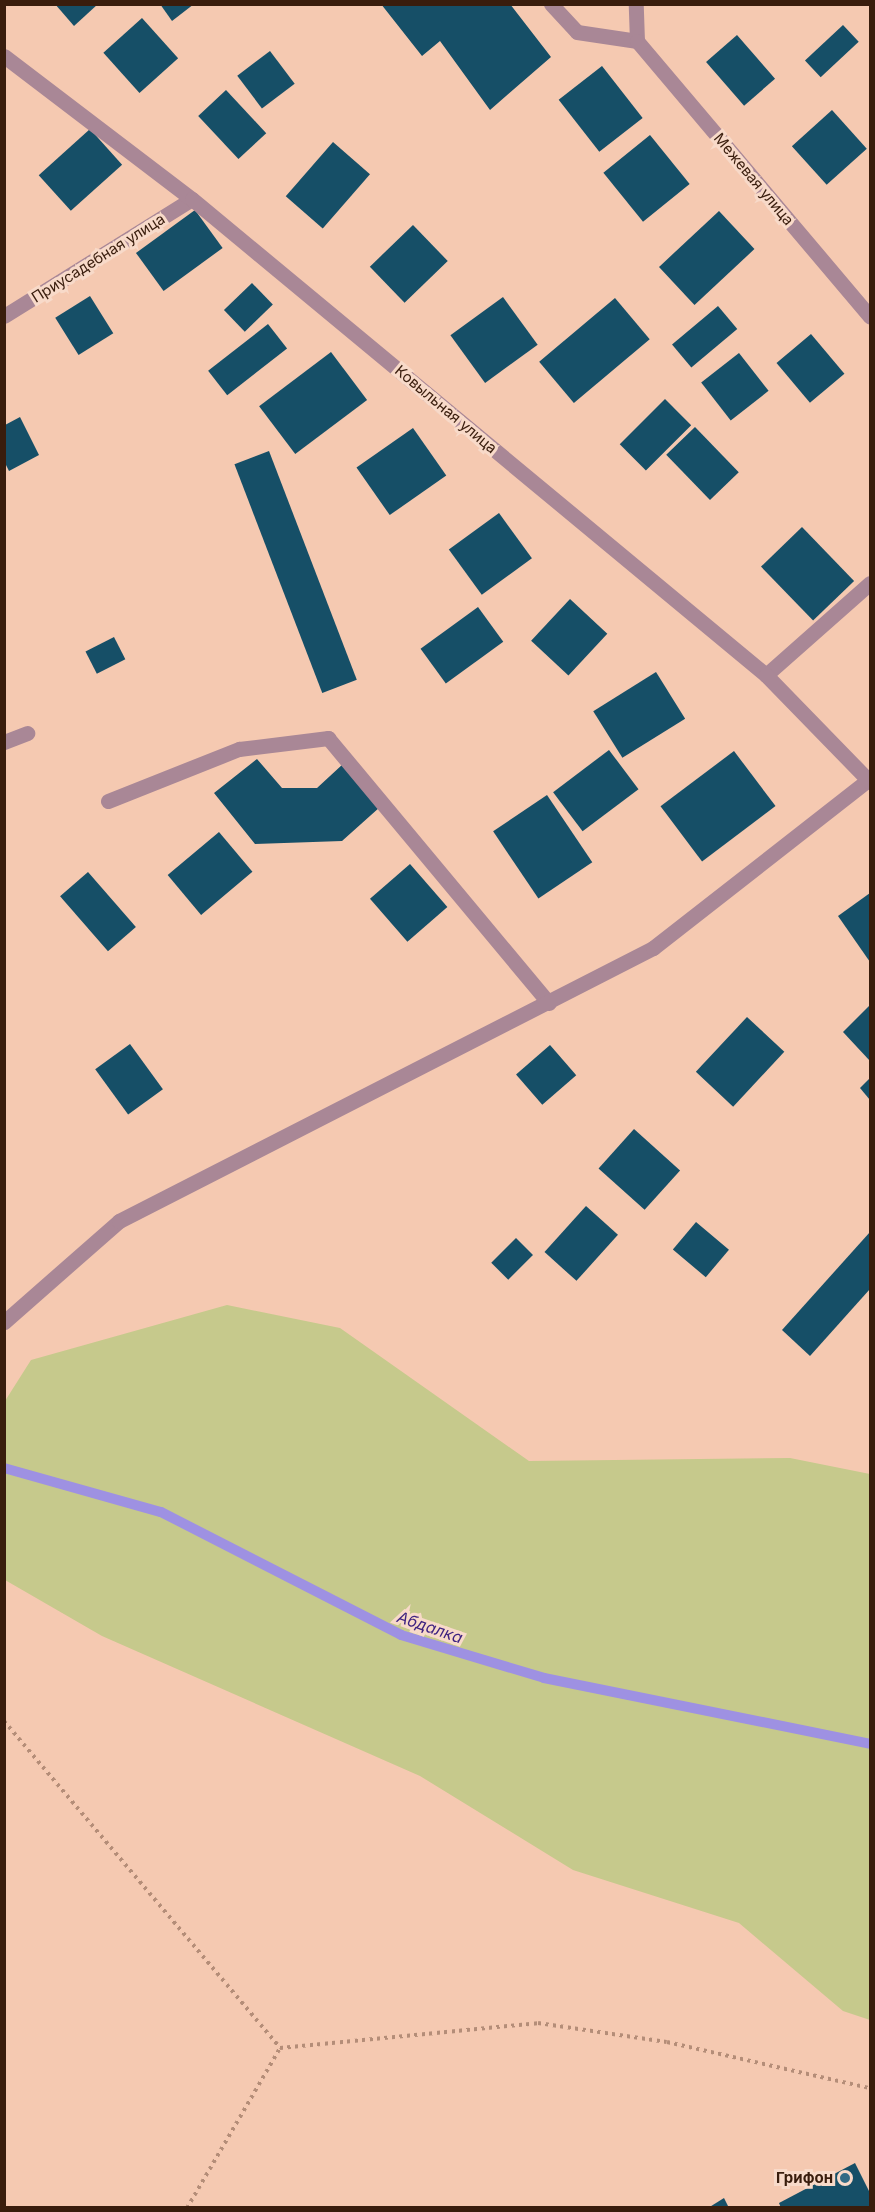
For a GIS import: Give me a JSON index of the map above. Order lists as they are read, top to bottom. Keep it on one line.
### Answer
{"streets":{"street":["Межевая улица","Приусадебная улица","Ковыльная улица"]},"crossings":[["Приусадебная улица","Ковыльная улица"]],"water":["Абдалка"],"places":["Грифон"]}
